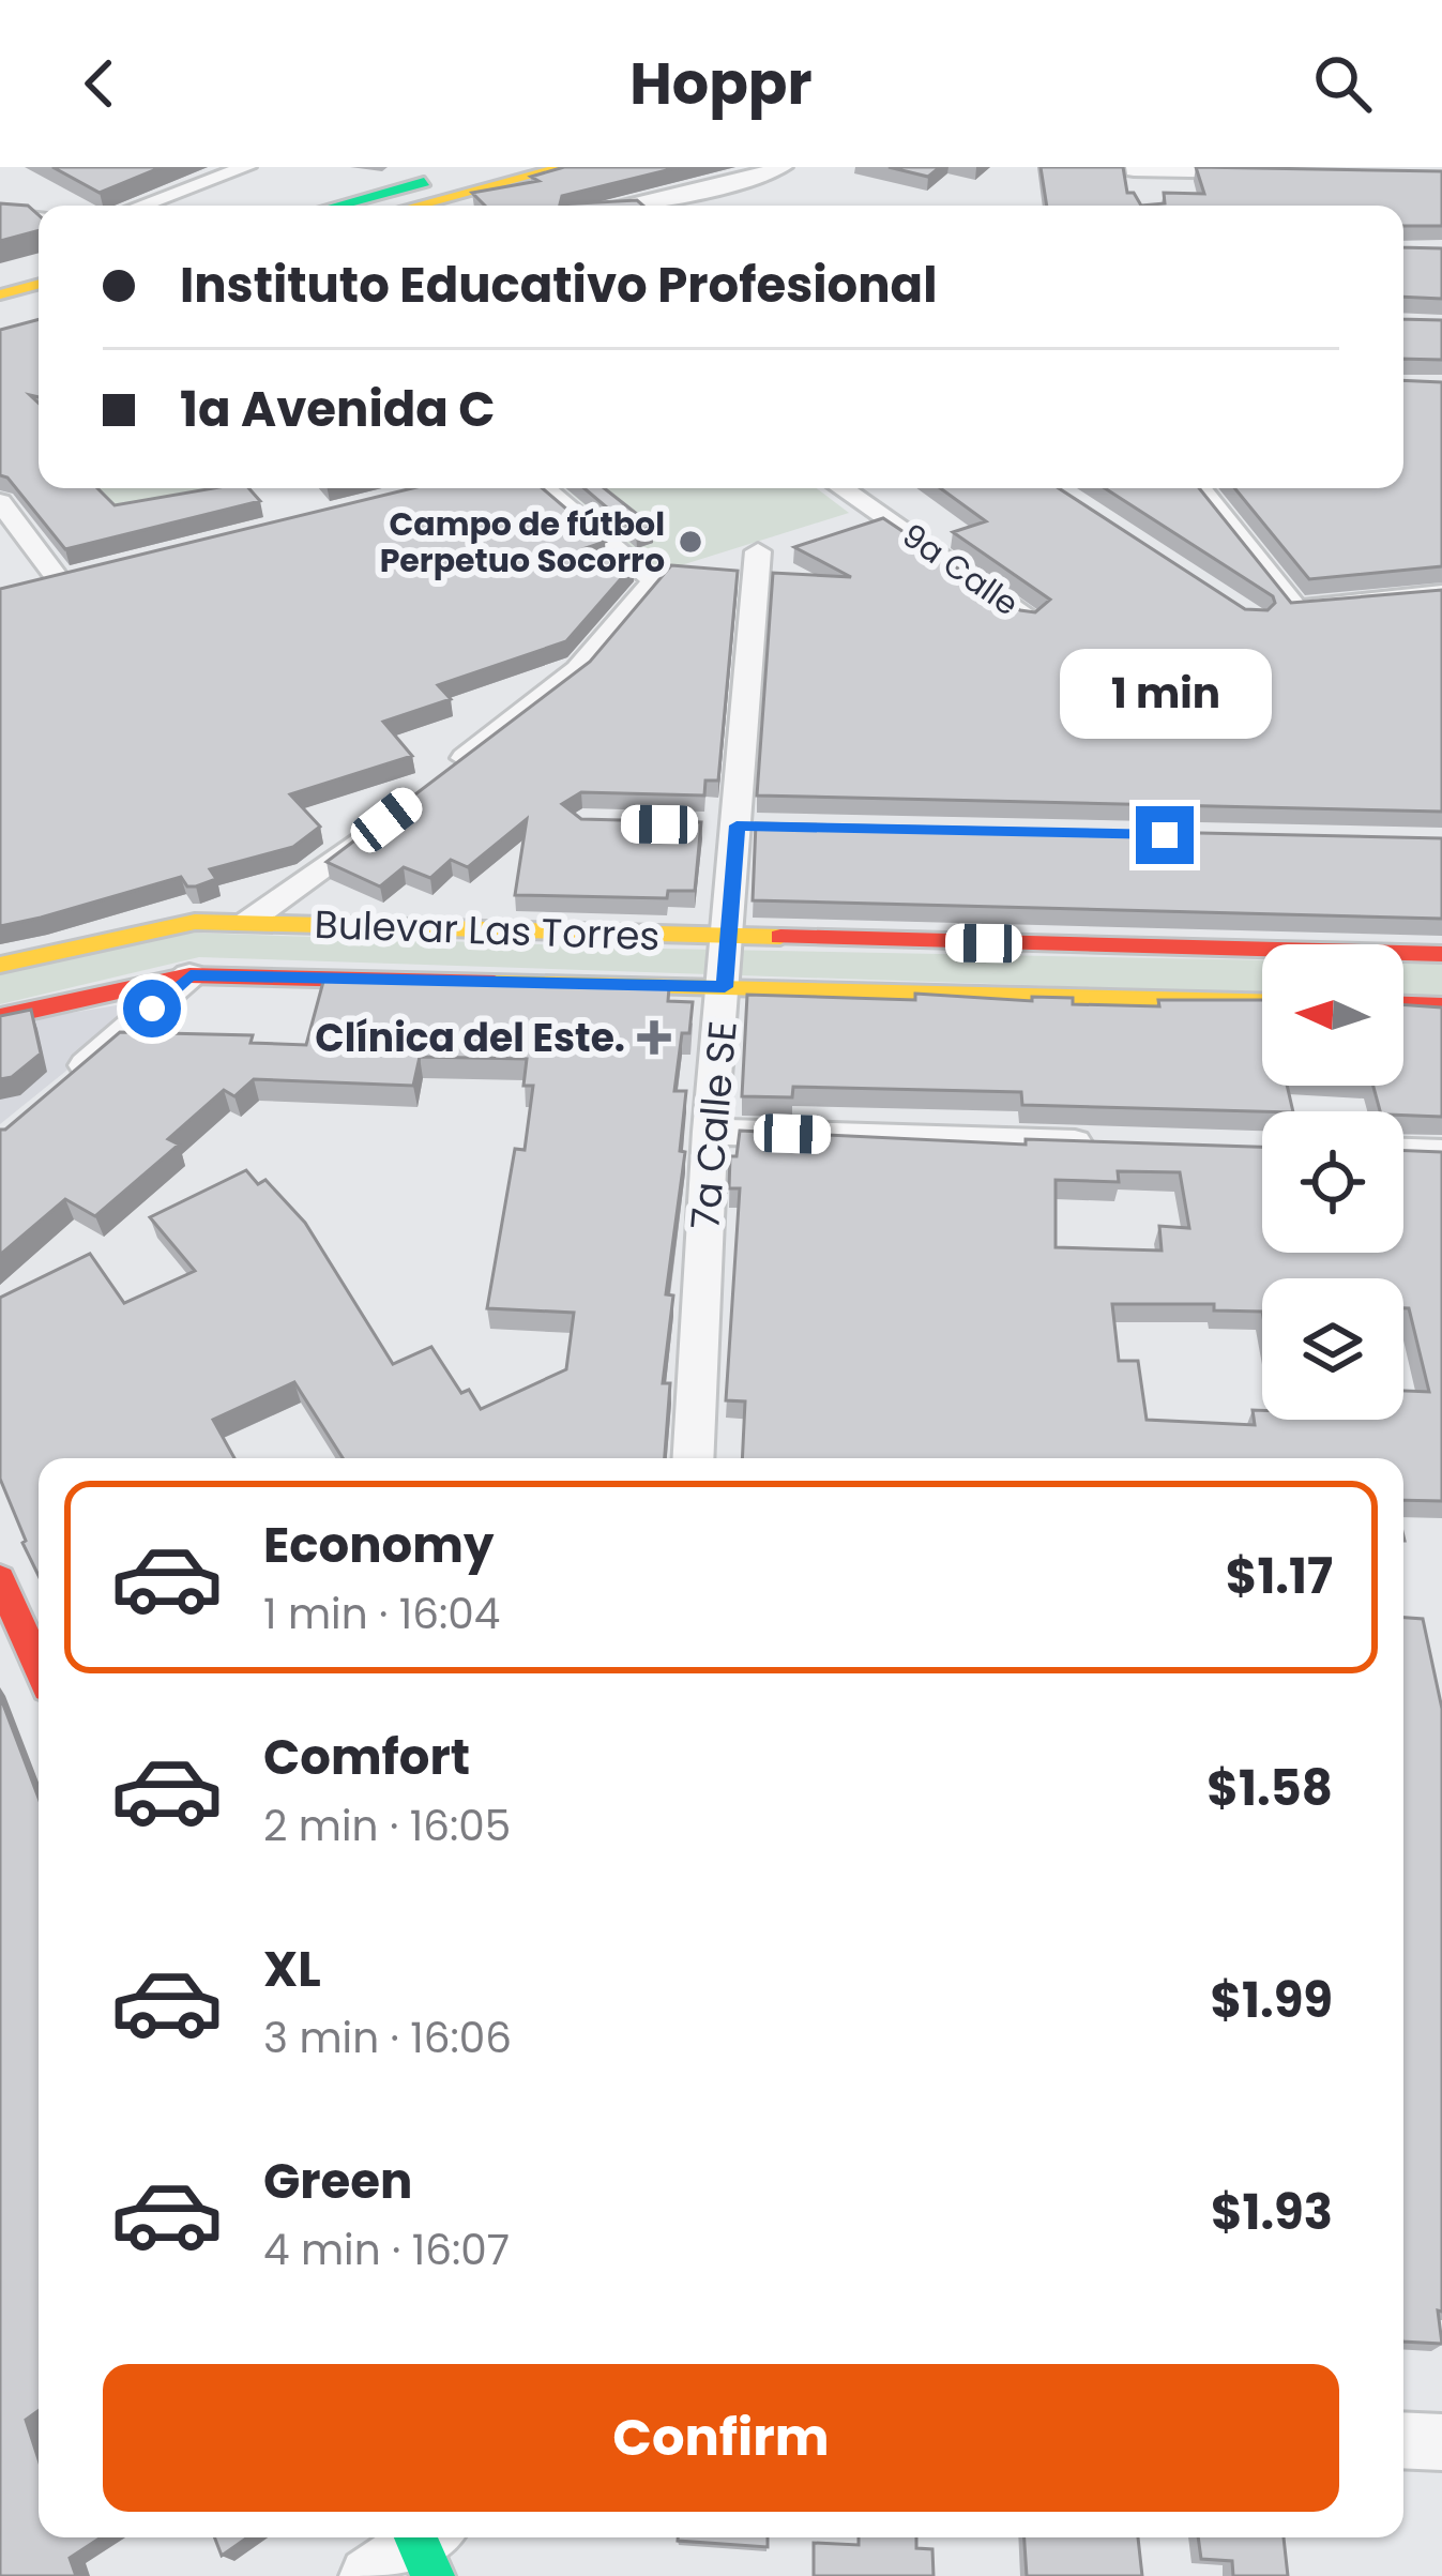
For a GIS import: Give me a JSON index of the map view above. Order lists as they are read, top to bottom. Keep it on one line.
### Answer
{"streets":{"main road":["Bulevar Las Torres"],"street":["9a Calle","7a Calle SE"]},"crossings":[["Bulevar Las Torres","7a Calle SE"]],"places":{"other":["Campo de fútbol Perpetuo Socorro"],"health":["Clínica del Este."]},"north":"left","page":{"header":"Hoppr","banner":["Instituto Educativo Profesional","1a Avenida C"],"bubble":"1 min","list":[{"name":"Economy","note":"1 min · 16:04","value":"$1.17"},{"name":"Comfort","note":"2 min · 16:05","value":"$1.58"},{"name":"XL","note":"3 min · 16:06","value":"$1.99"},{"name":"Green","note":"4 min · 16:07","value":"$1.93"}],"buttons":"Confirm"}}
